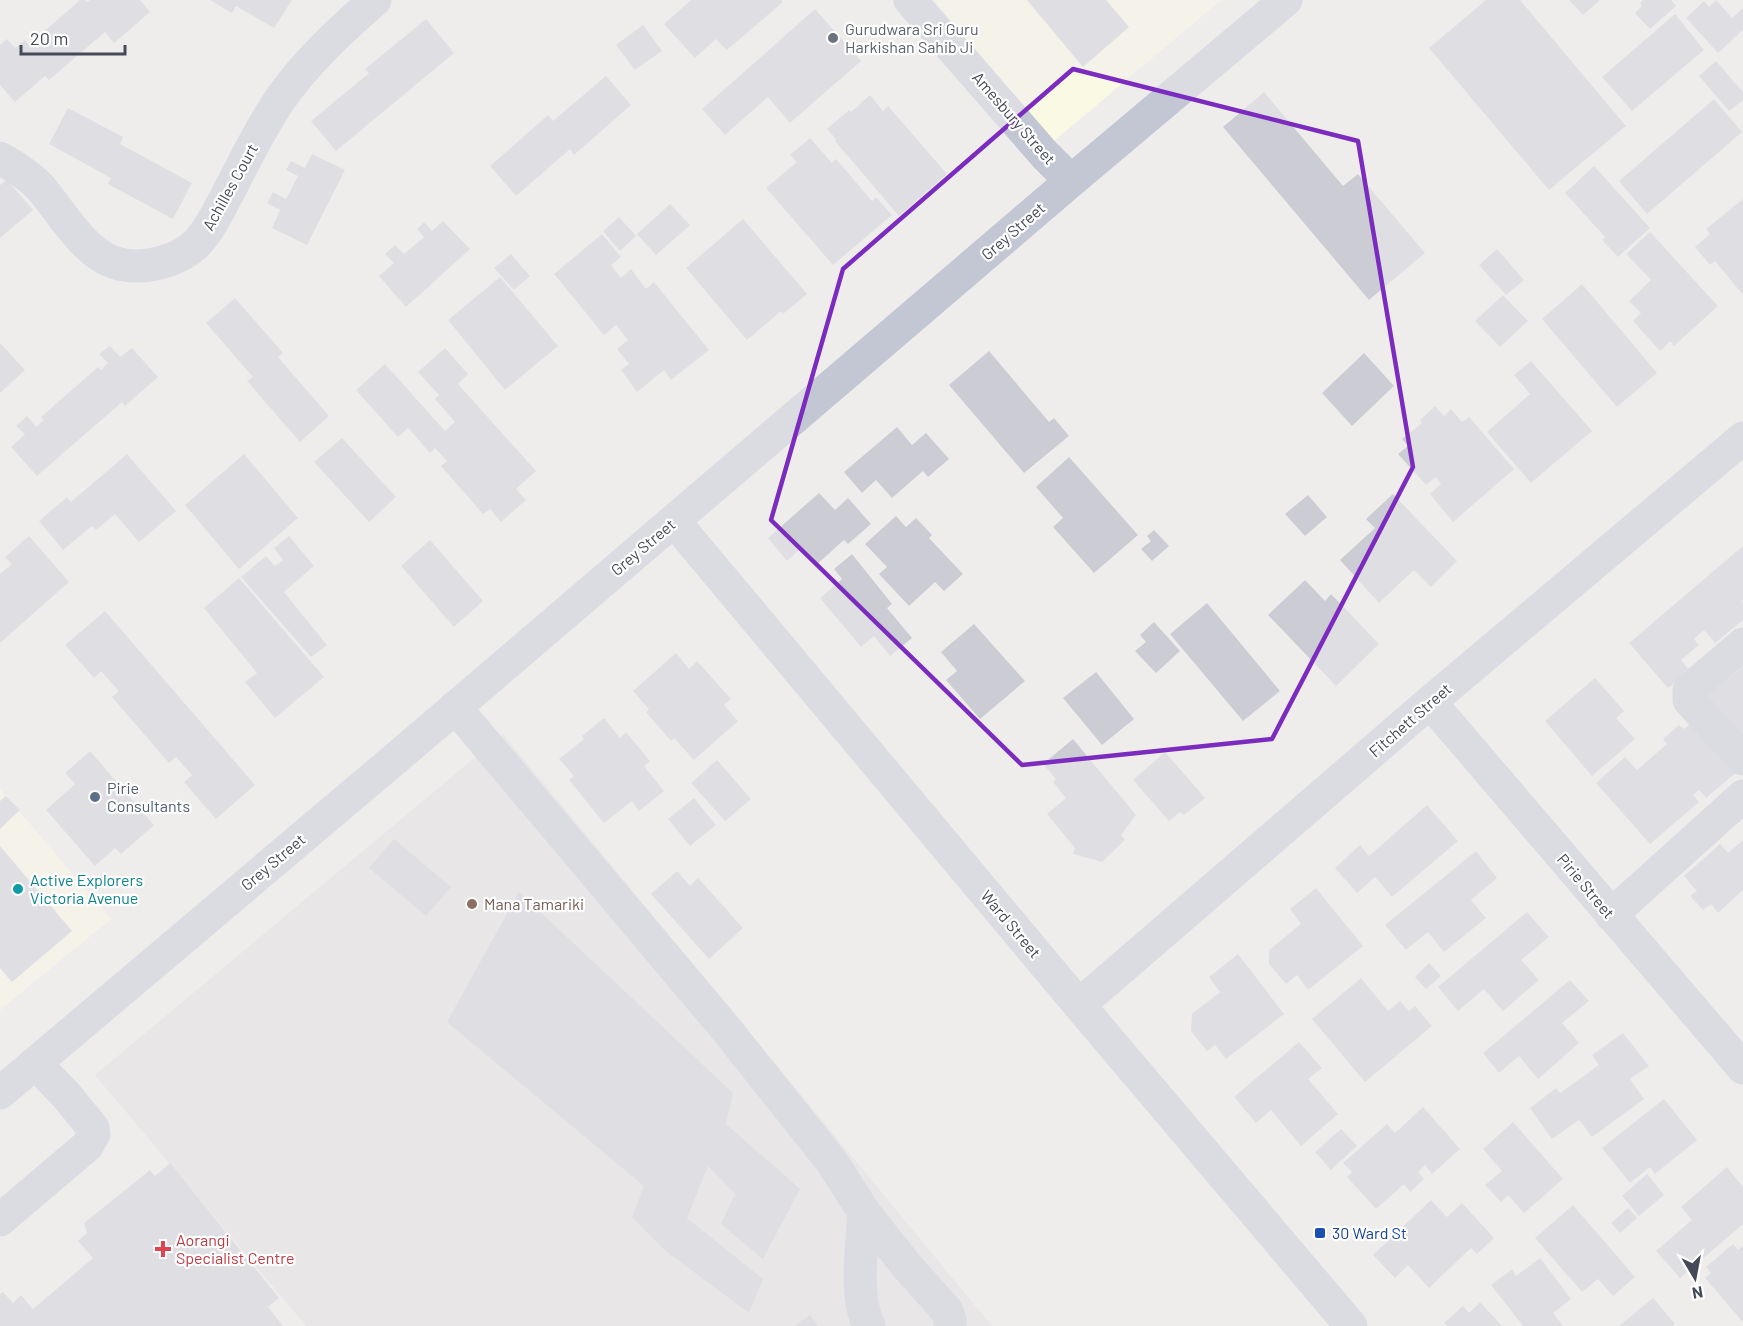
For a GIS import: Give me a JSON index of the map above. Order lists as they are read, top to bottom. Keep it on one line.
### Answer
{"streets":{"street":["Amesbury Street","Achilles Court","Grey Street","Fitchett Street","Pirie Street","Ward Street"]},"crossings":[["Amesbury Street","Grey Street"],["Grey Street","Ward Street"],["Fitchett Street","Pirie Street"],["Fitchett Street","Ward Street"]],"places":{"other":["Gurudwara Sri Guru Harkishan Sahib Ji","Pirie Consultants","Active Explorers Victoria Avenue","Mana Tamariki"],"transit":["30 Ward St"],"health":["Aorangi Specialist Centre"]},"scale_bar":"20 m","north":"bottom"}
